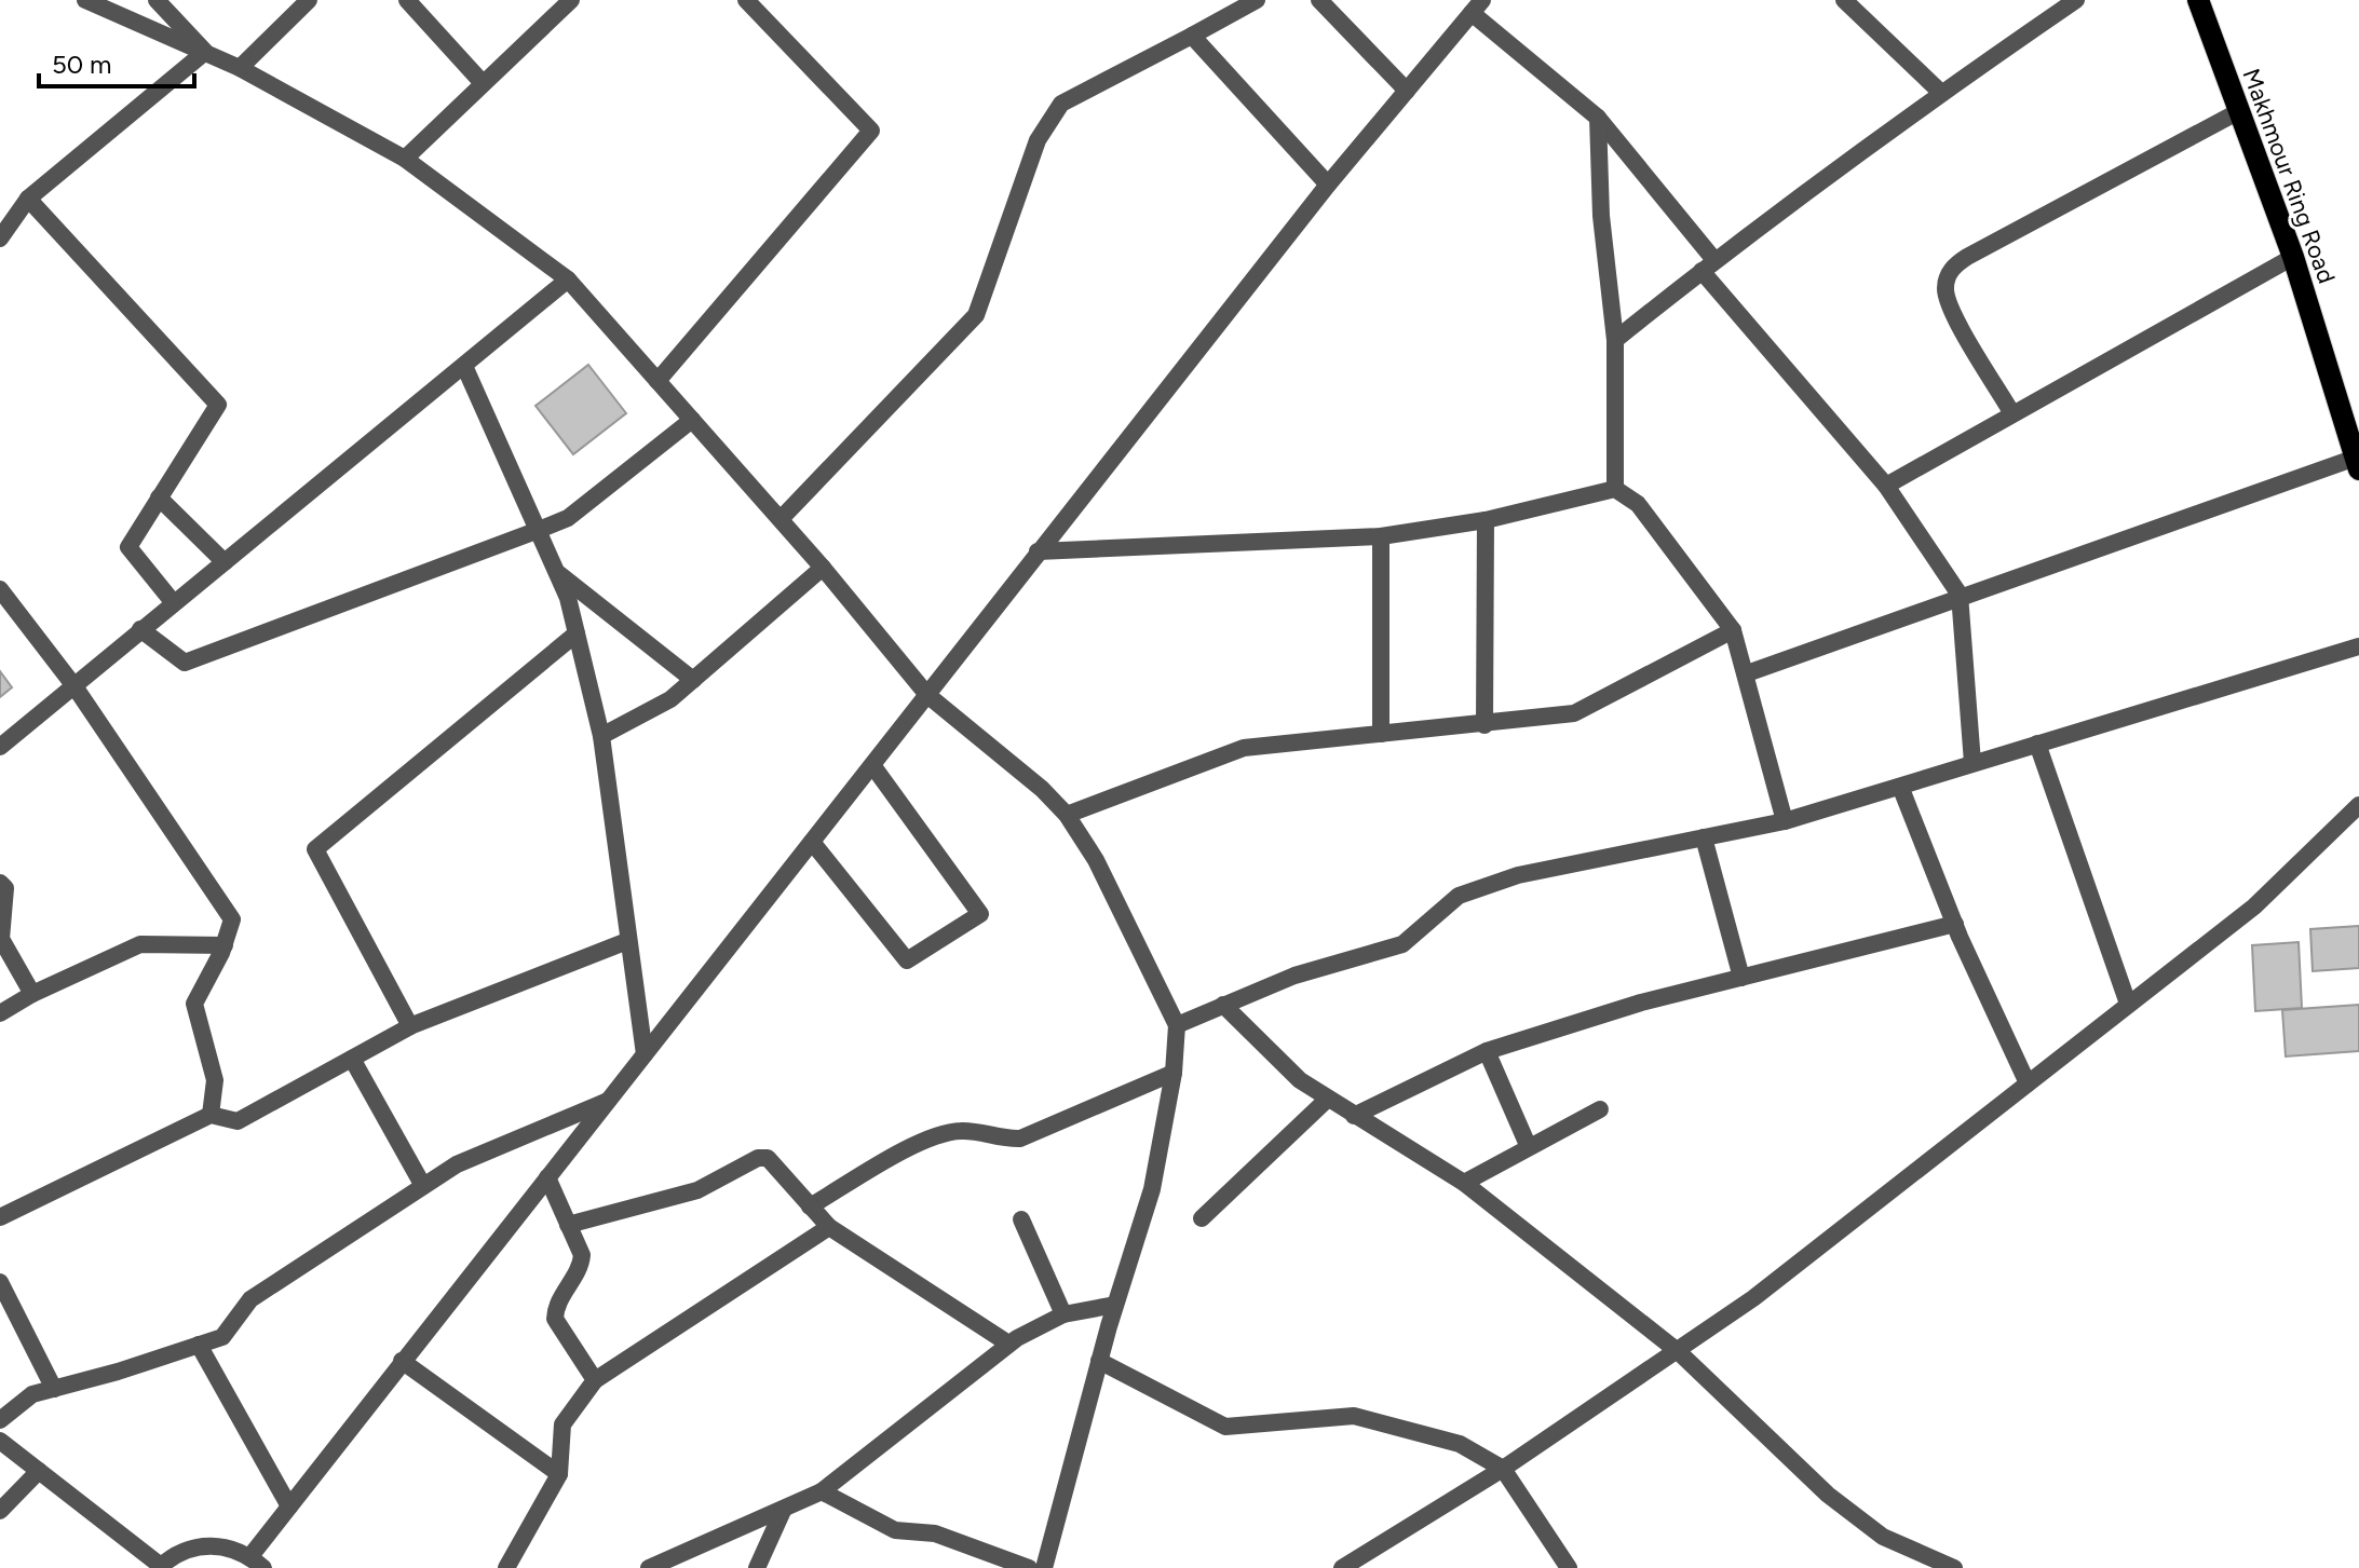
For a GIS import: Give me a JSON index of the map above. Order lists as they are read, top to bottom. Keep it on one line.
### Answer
{"streets":{"main road":["Makhmour Ring Road"]},"scale_bar":"50 m"}
